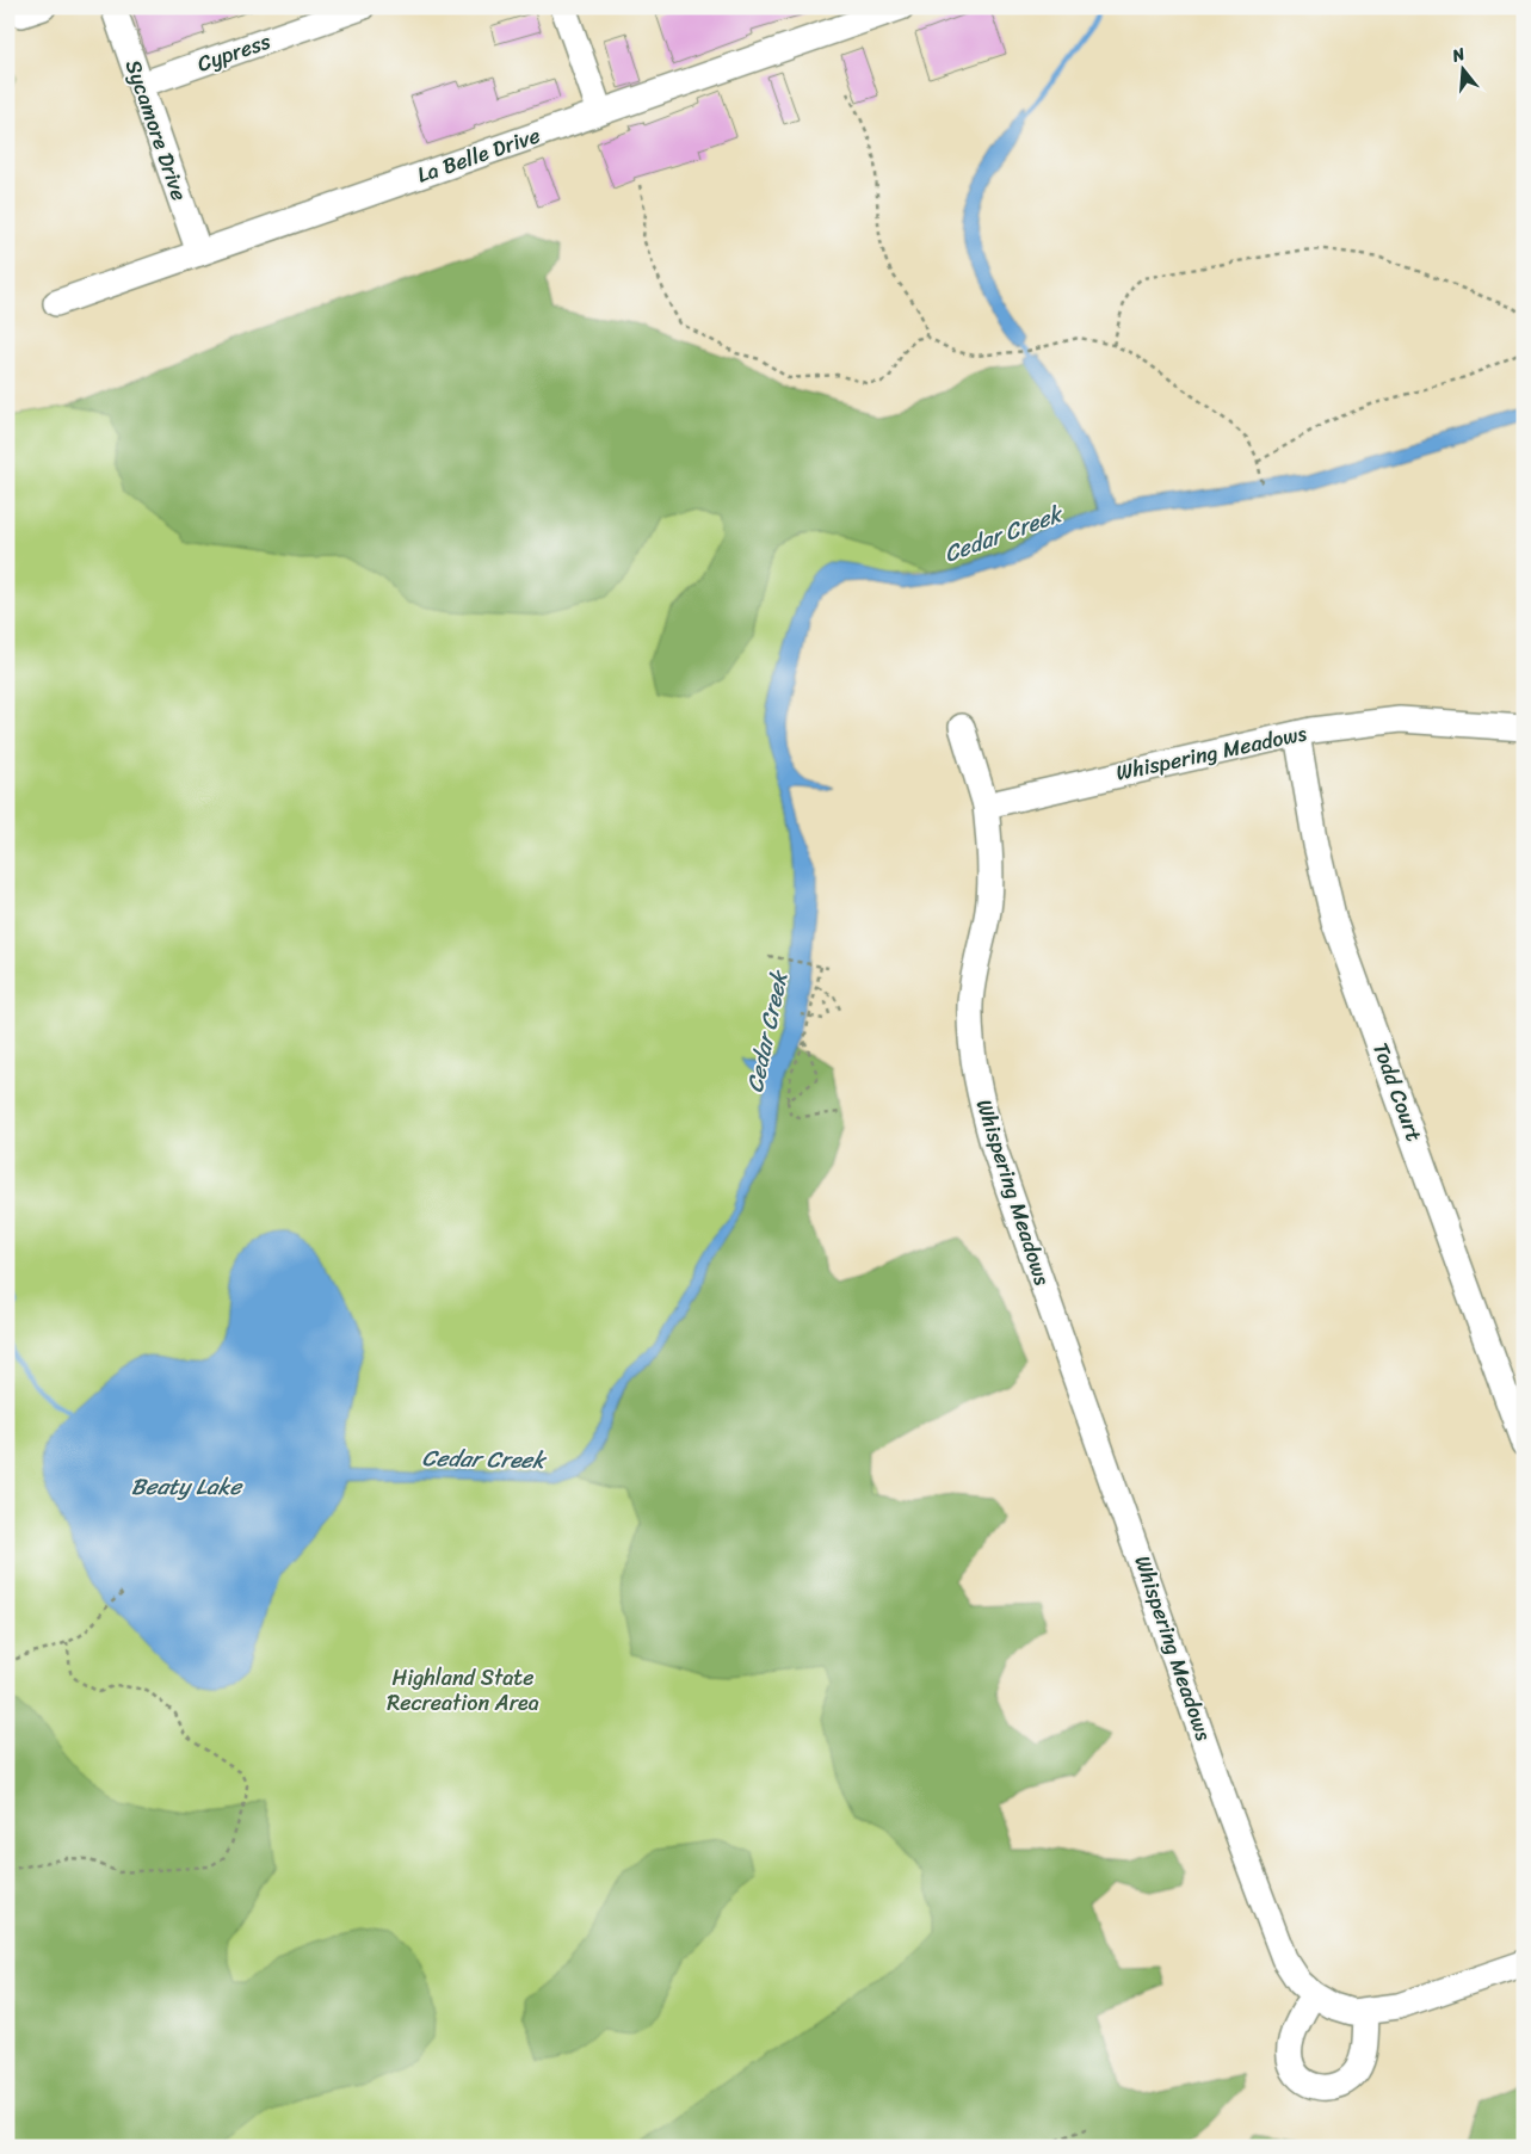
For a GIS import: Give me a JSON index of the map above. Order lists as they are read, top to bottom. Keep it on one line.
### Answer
{"streets":{"street":["Cypress","Sycamore Drive","La Belle Drive","Whispering Meadows","Todd Court"]},"crossings":[["Cypress","Sycamore Drive"],["Sycamore Drive","La Belle Drive"],["Whispering Meadows","Todd Court"]],"water":["Cedar Creek","Beaty Lake"],"parks":["Highland State Recreation Area"],"north":"top"}
